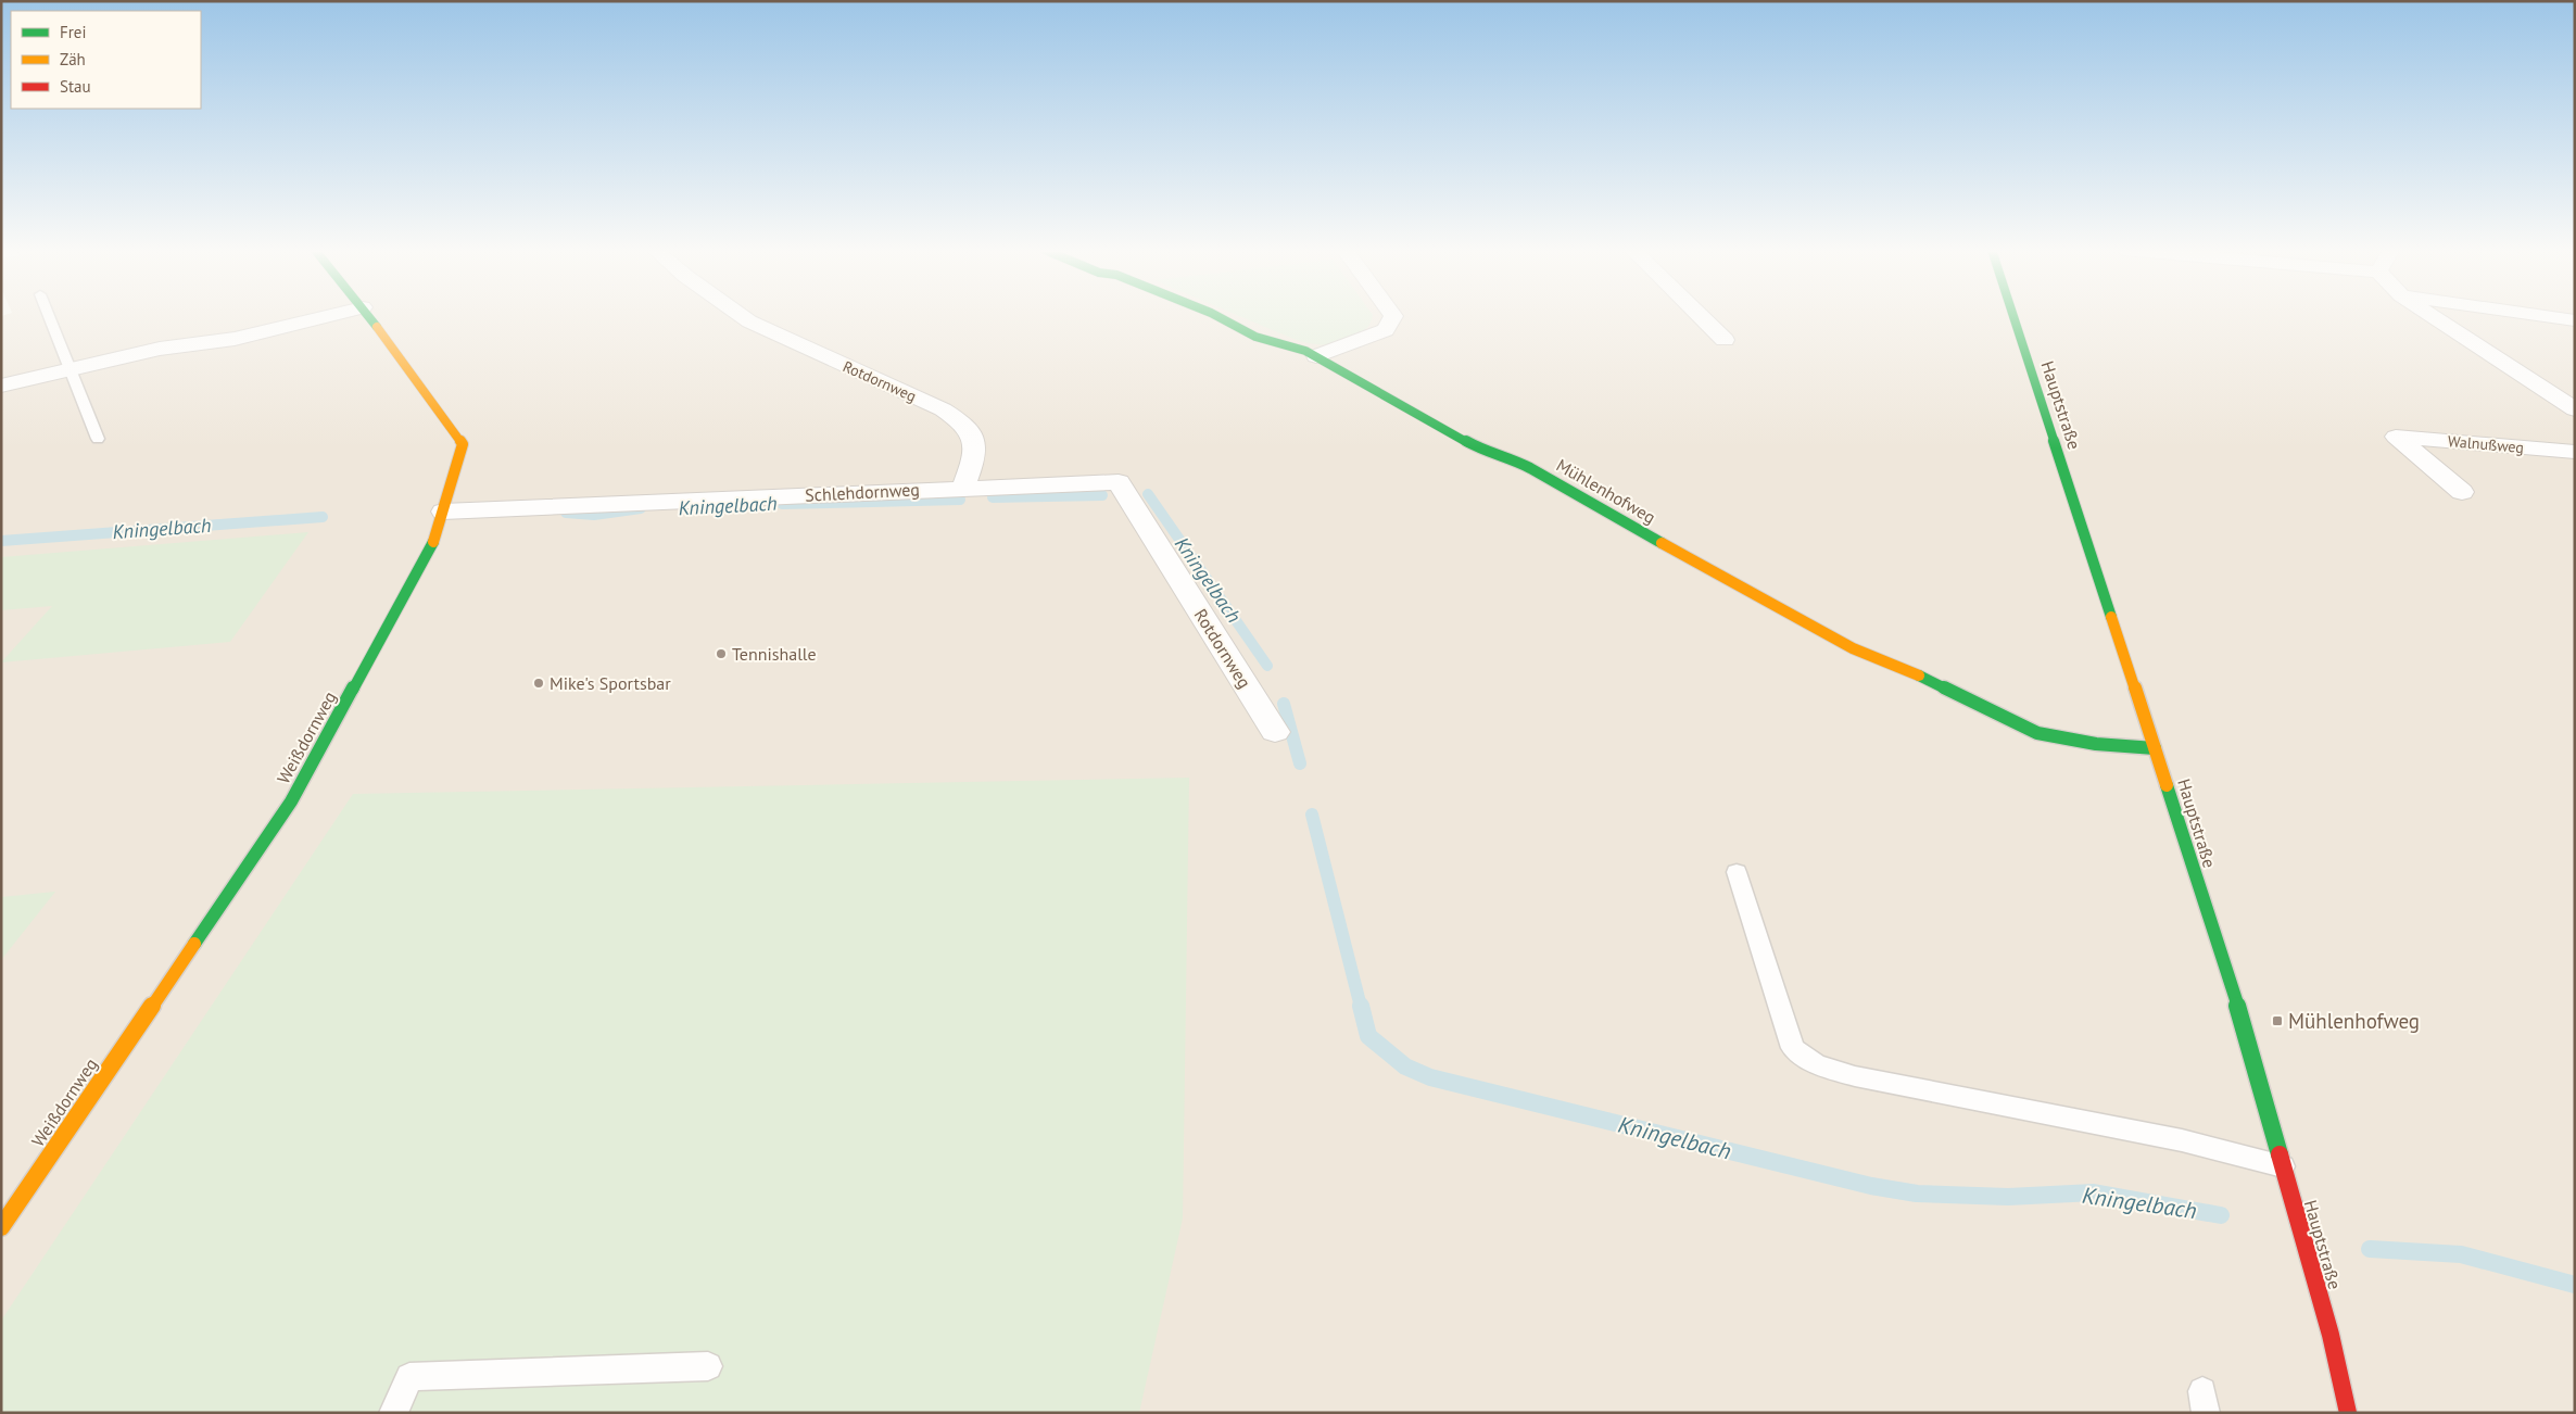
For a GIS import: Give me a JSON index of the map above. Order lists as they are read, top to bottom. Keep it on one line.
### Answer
{"streets":{"street":["Rotdornweg","Hauptstraße","Walnußweg","Mühlenhofweg","Schlehdornweg","Weißdornweg"]},"crossings":[["Rotdornweg","Schlehdornweg"],["Hauptstraße","Mühlenhofweg"],["Schlehdornweg","Weißdornweg"]],"water":["Kningelbach"],"places":{"other":["Tennishalle","Mike's Sportsbar"],"transit":["Mühlenhofweg"]},"legend":["Frei","Zäh","Stau"]}
